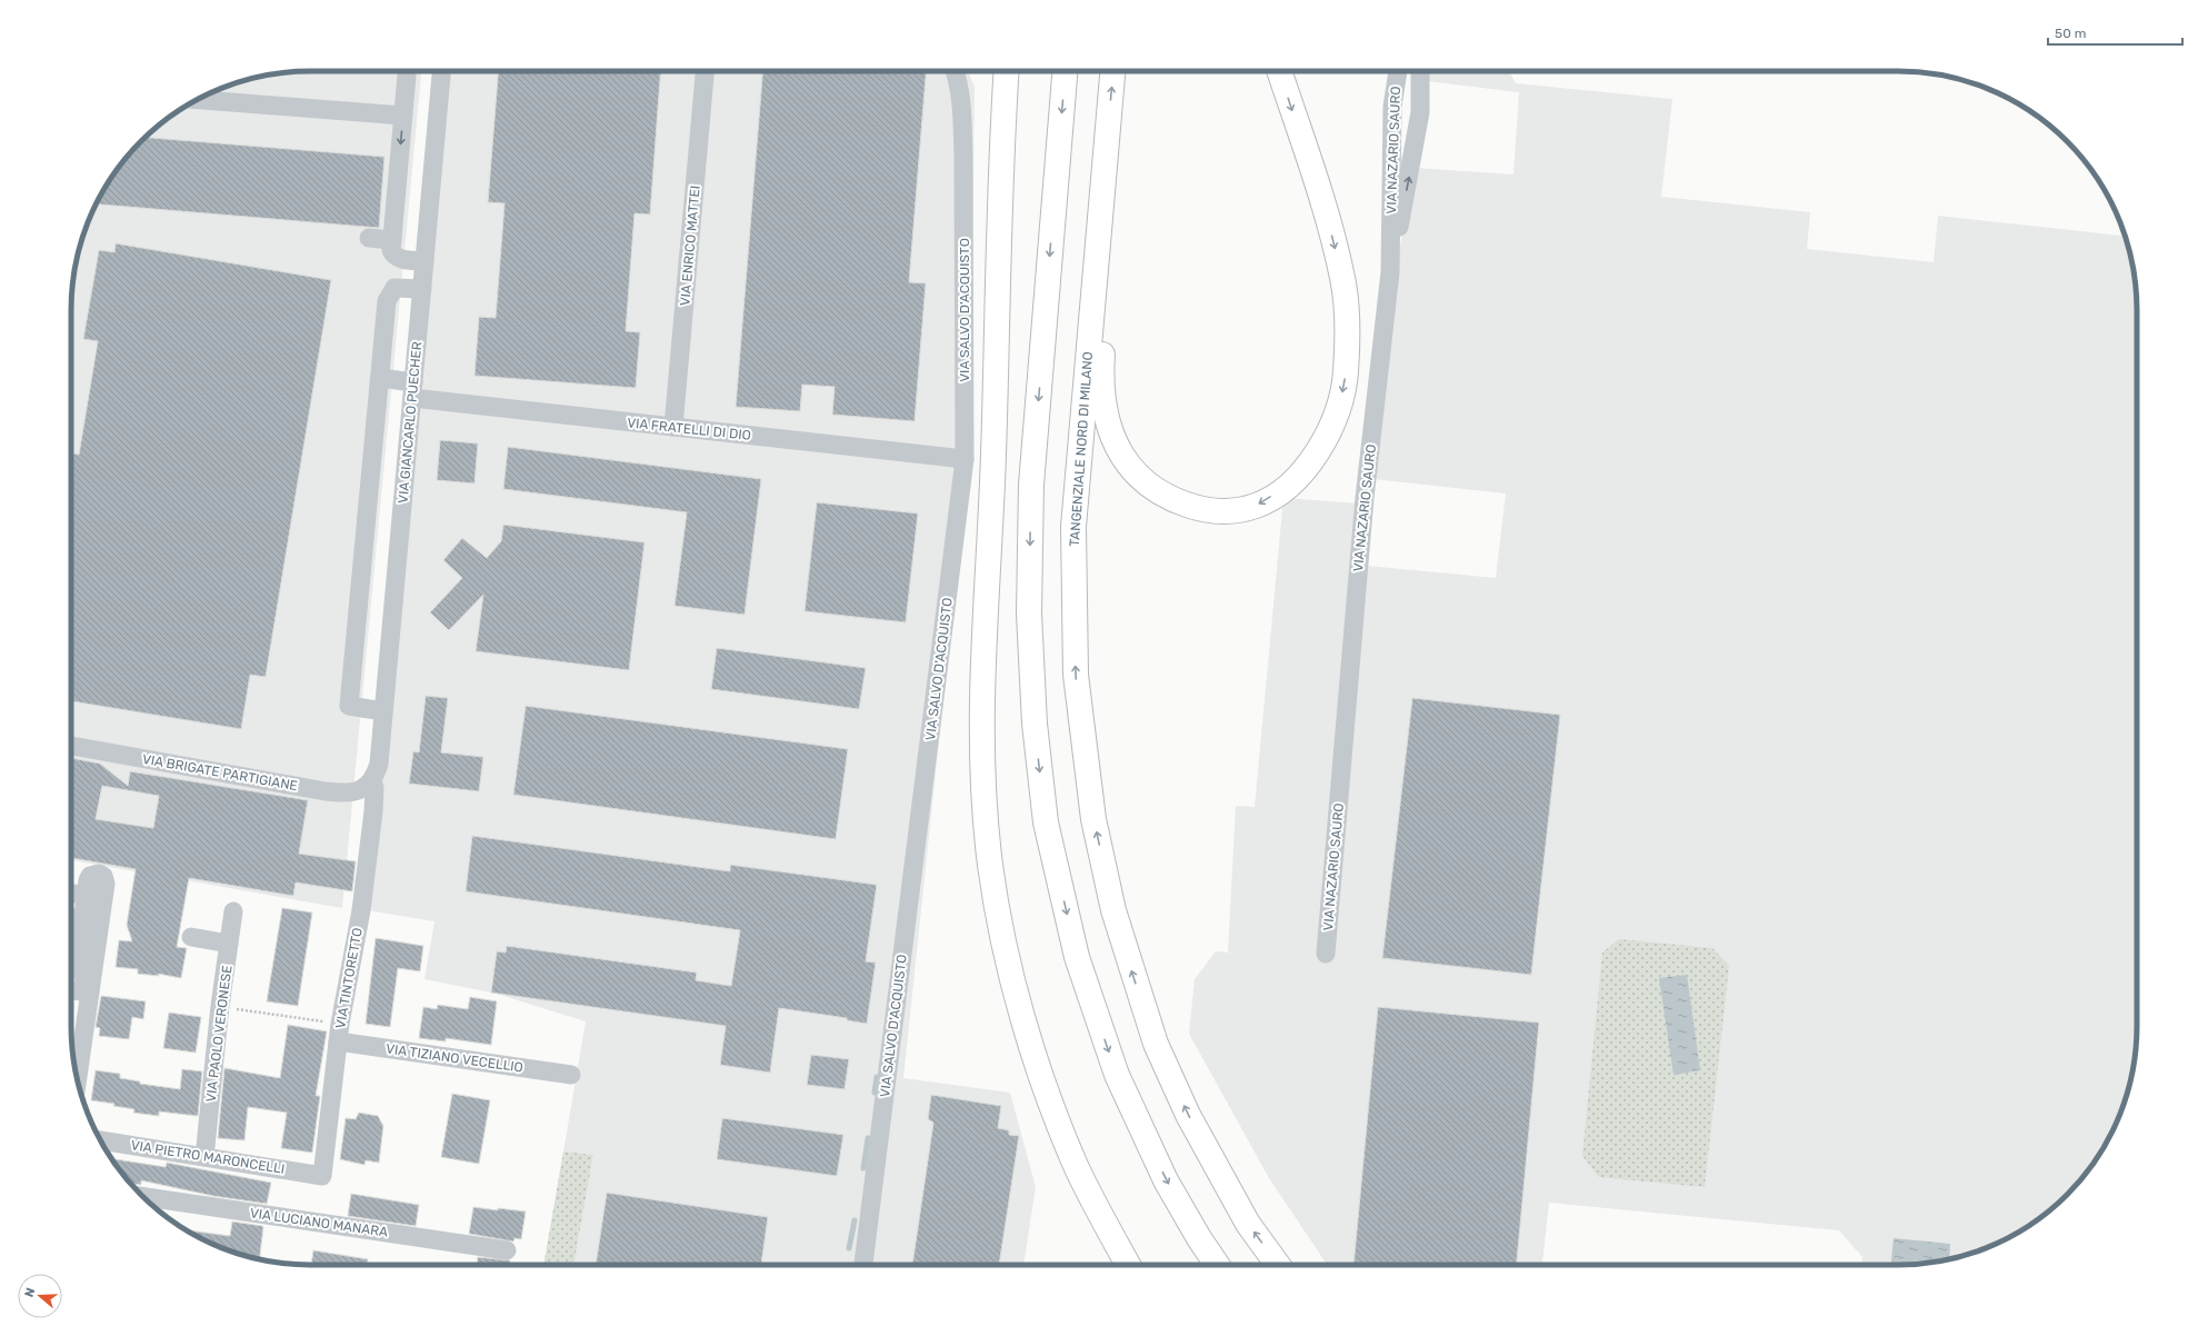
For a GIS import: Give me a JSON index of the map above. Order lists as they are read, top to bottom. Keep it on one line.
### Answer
{"streets":{"main road":["TANGENZIALE NORD DI MILANO"],"street":["VIA NAZARIO SAURO","VIA ENRICO MATTEI","VIA SALVO D'ACQUISTO","VIA GIANCARLO PUECHER","VIA FRATELLI DI DIO","VIA BRIGATE PARTIGIANE","VIA TINTORETTO","VIA PAOLO VERONESE","VIA TIZIANO VECELLIO","VIA PIETRO MARONCELLI","VIA LUCIANO MANARA"]},"crossings":[["VIA ENRICO MATTEI","VIA FRATELLI DI DIO"],["VIA SALVO D'ACQUISTO","VIA FRATELLI DI DIO"],["VIA GIANCARLO PUECHER","VIA FRATELLI DI DIO"],["VIA GIANCARLO PUECHER","VIA BRIGATE PARTIGIANE"],["VIA GIANCARLO PUECHER","VIA TINTORETTO"],["VIA BRIGATE PARTIGIANE","VIA TINTORETTO"],["VIA TINTORETTO","VIA TIZIANO VECELLIO"],["VIA TINTORETTO","VIA PIETRO MARONCELLI"],["VIA PAOLO VERONESE","VIA PIETRO MARONCELLI"]],"scale_bar":"50 m","north":"left"}
